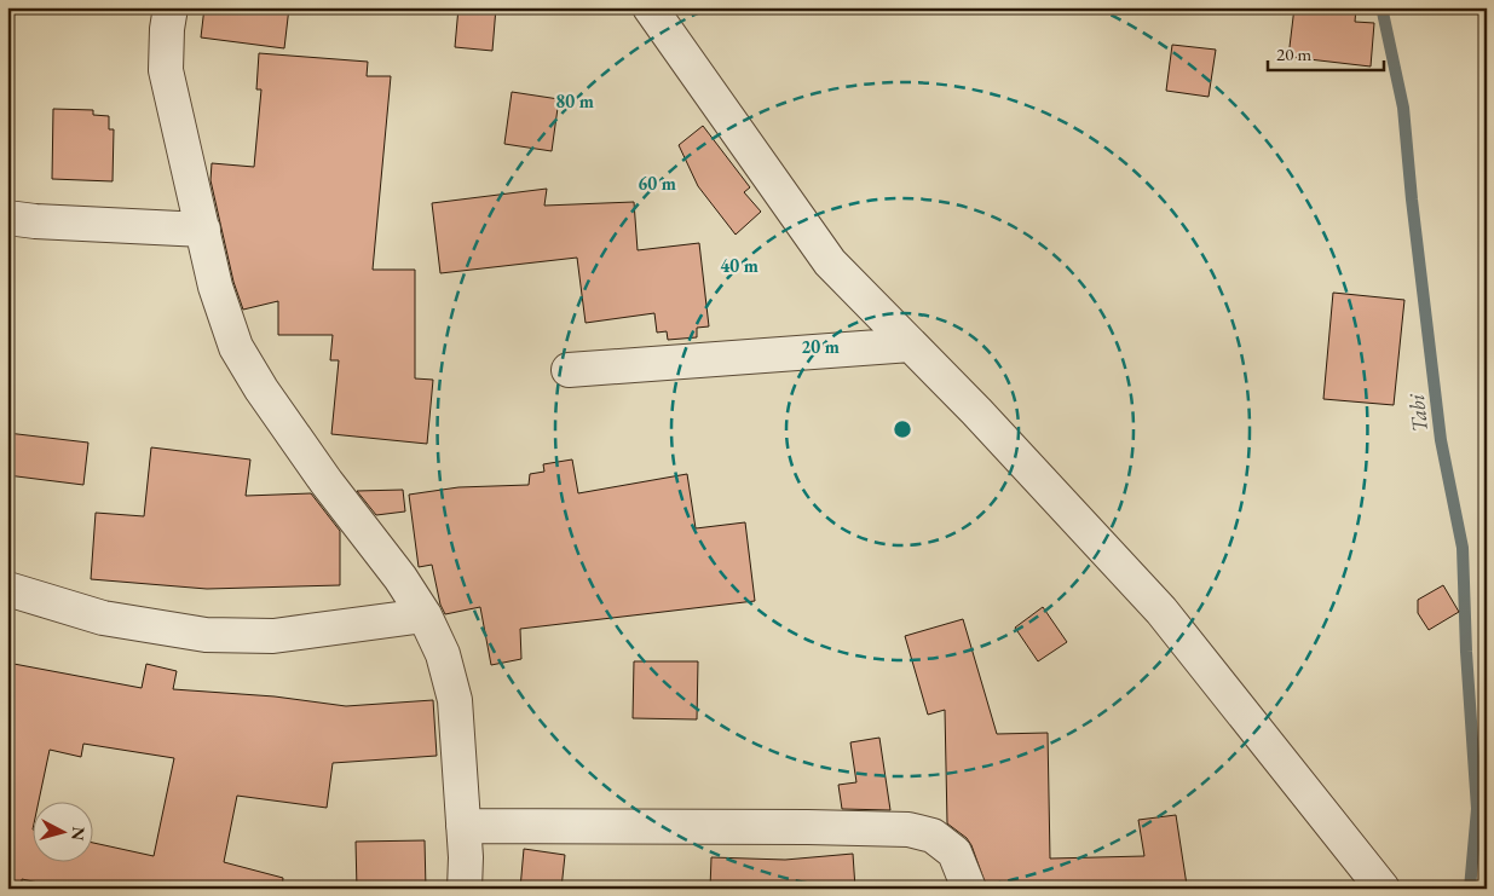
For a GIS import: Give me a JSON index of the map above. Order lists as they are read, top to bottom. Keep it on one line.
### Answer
{"water":["Tabi"],"scale_bar":"20 m","north":"right","rings":["80 m","60 m","40 m","20 m"]}
